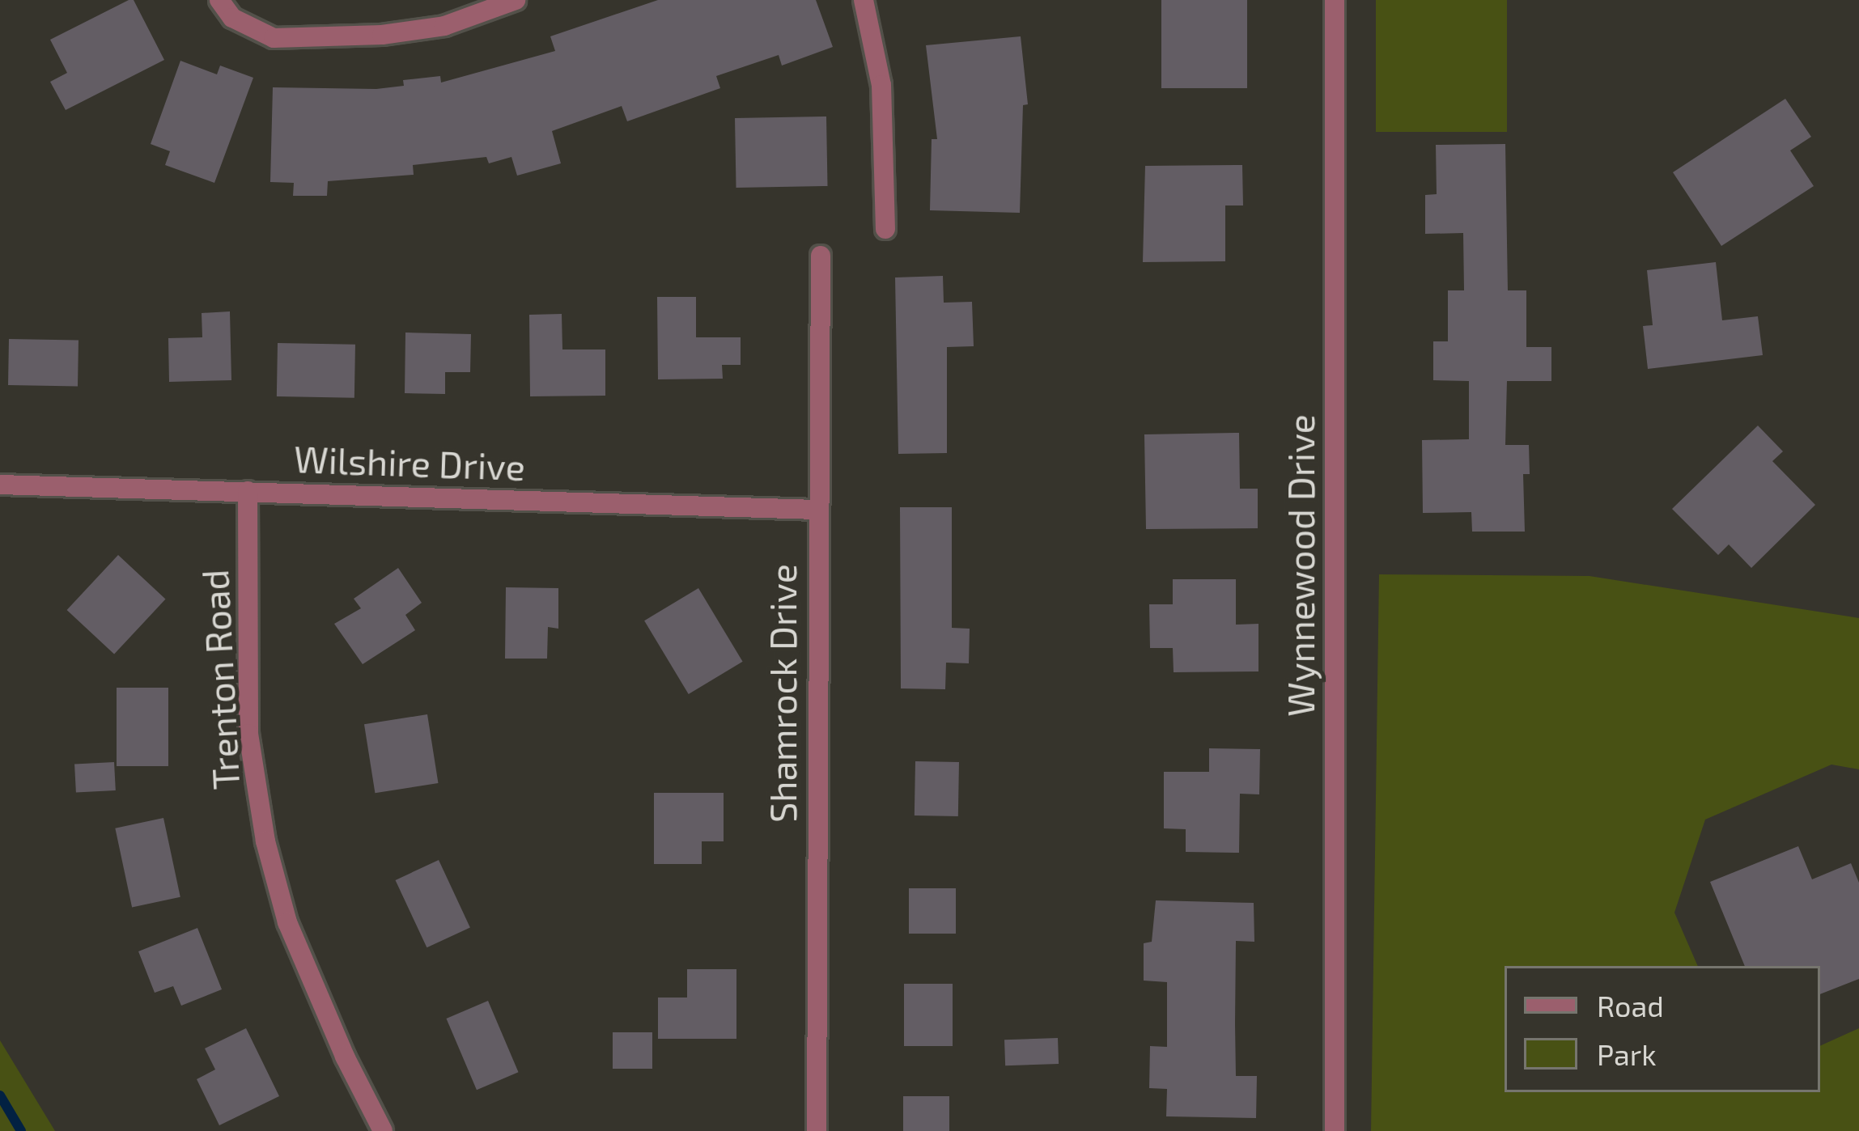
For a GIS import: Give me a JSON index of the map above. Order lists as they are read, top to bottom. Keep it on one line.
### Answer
{"streets":{"street":["Wilshire Drive","Wynnewood Drive","Trenton Road","Shamrock Drive"]},"crossings":[["Wilshire Drive","Trenton Road"],["Wilshire Drive","Shamrock Drive"]],"legend":["Road","Park"]}
